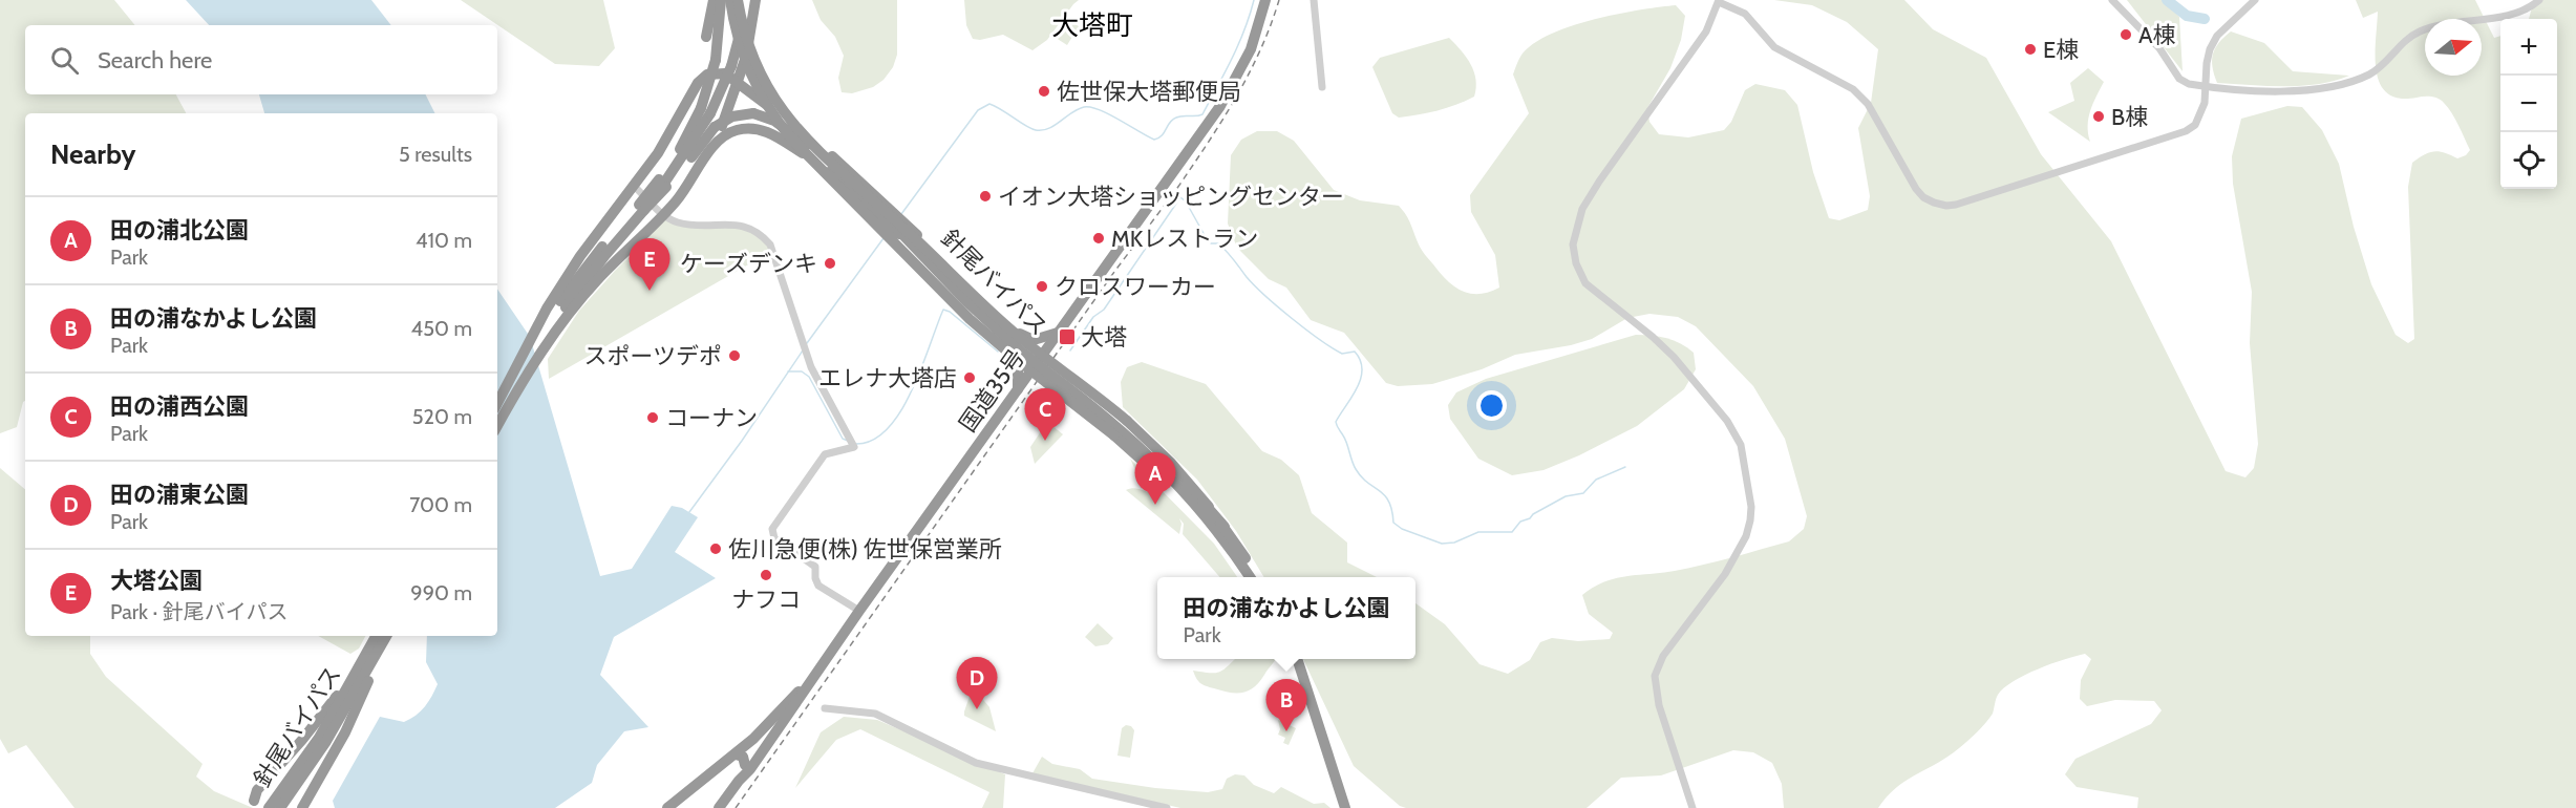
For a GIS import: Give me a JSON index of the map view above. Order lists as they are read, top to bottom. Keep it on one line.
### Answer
{"streets":{"highway":["針尾バイパス","国道35号"]},"crossings":[["針尾バイパス","国道35号"]],"districts":["大塔町"],"places":{"other":["A棟","E棟","佐世保大塔郵便局","B棟","イオン大塔ショッピングセンター","MKレストラン","ケーズデンキ","クロスワーカー","スポーツデポ","エレナ大塔店","コーナン","佐川急便(株) 佐世保営業所","ナフコ"],"transit":["大塔"]},"north":"right","page":{"map_buttons":["+","−"],"search":"Search here","heading":["Nearby","5 results"],"list":[{"mark":"A","name":"田の浦北公園","note":"Park","value":"410 m"},{"mark":"B","name":"田の浦なかよし公園","note":"Park","value":"450 m"},{"mark":"C","name":"田の浦西公園","note":"Park","value":"520 m"},{"mark":"D","name":"田の浦東公園","note":"Park","value":"700 m"},{"mark":"E","name":"大塔公園","note":"Park · 針尾バイパス","value":"990 m"}],"pins":["E","C","A","D","B"],"popup":["田の浦なかよし公園","Park"]}}
